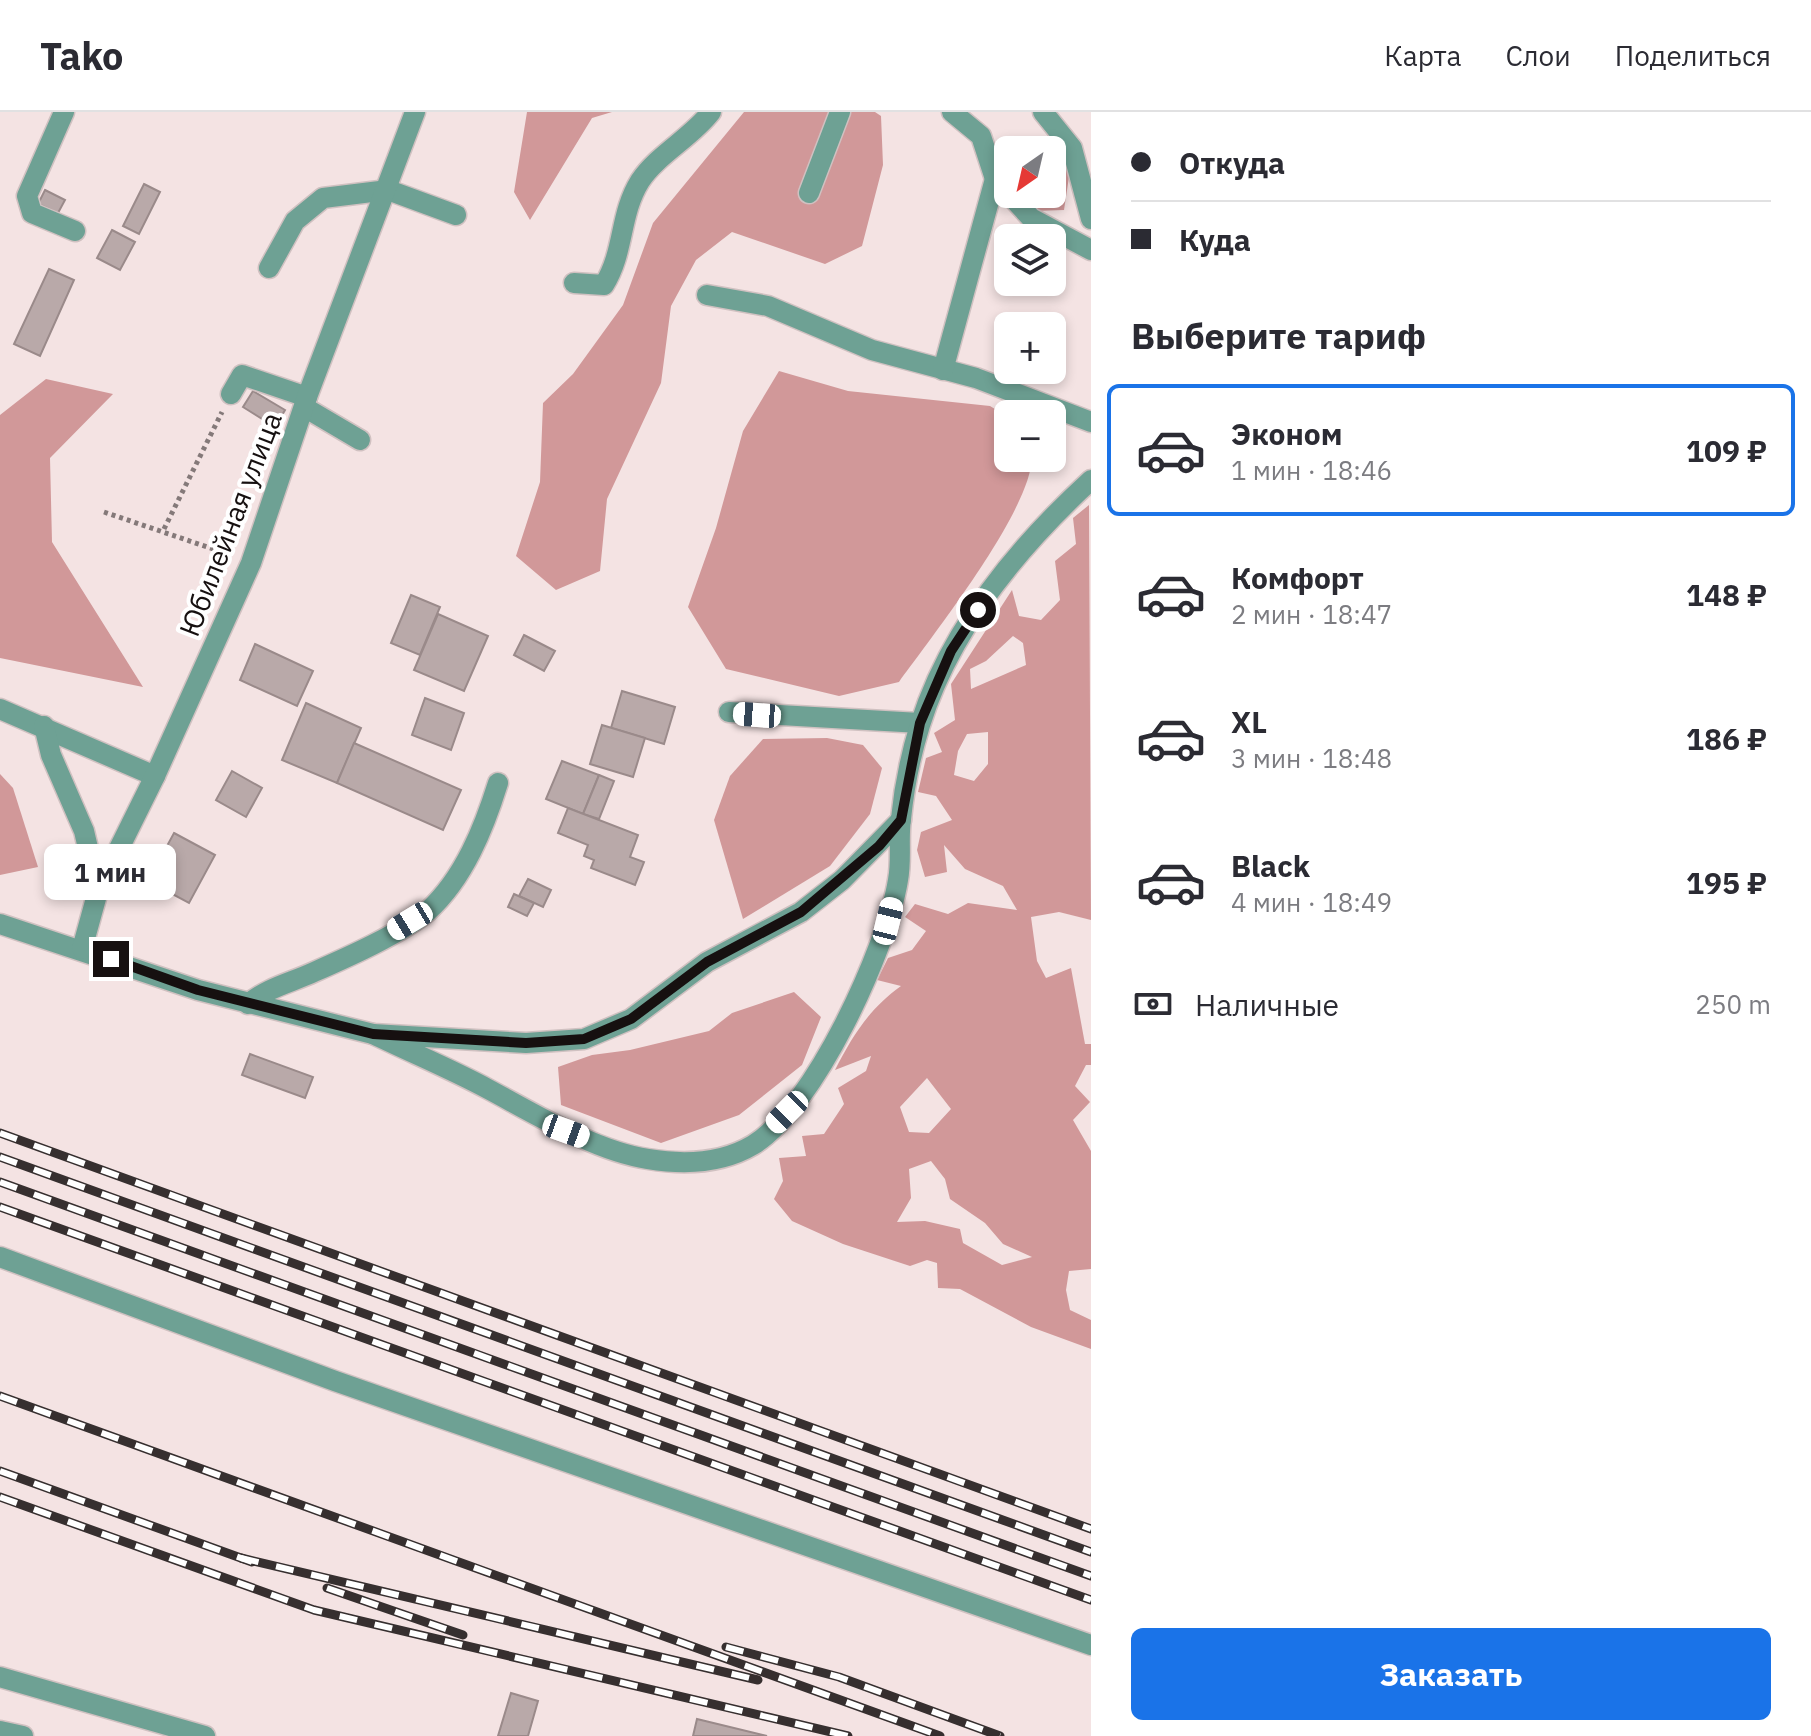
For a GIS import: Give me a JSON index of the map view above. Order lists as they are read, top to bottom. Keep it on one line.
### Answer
{"streets":{"street":["Юбилейная улица"]},"north":"bottom left","page":{"header":"Tako","nav":["Карта","Слои","Поделиться"],"banner":["Откуда","Куда"],"map_buttons":["+","−"],"heading":"Выберите тариф","list":[{"name":"Эконом","note":"1 мин · 18:46","value":"109 ₽"},{"name":"Комфорт","note":"2 мин · 18:47","value":"148 ₽"},{"name":"XL","note":"3 мин · 18:48","value":"186 ₽"},{"name":"Black","note":"4 мин · 18:49","value":"195 ₽"}],"bubble":"1 мин","pay":["Наличные","250 m"],"buttons":"Заказать"}}
